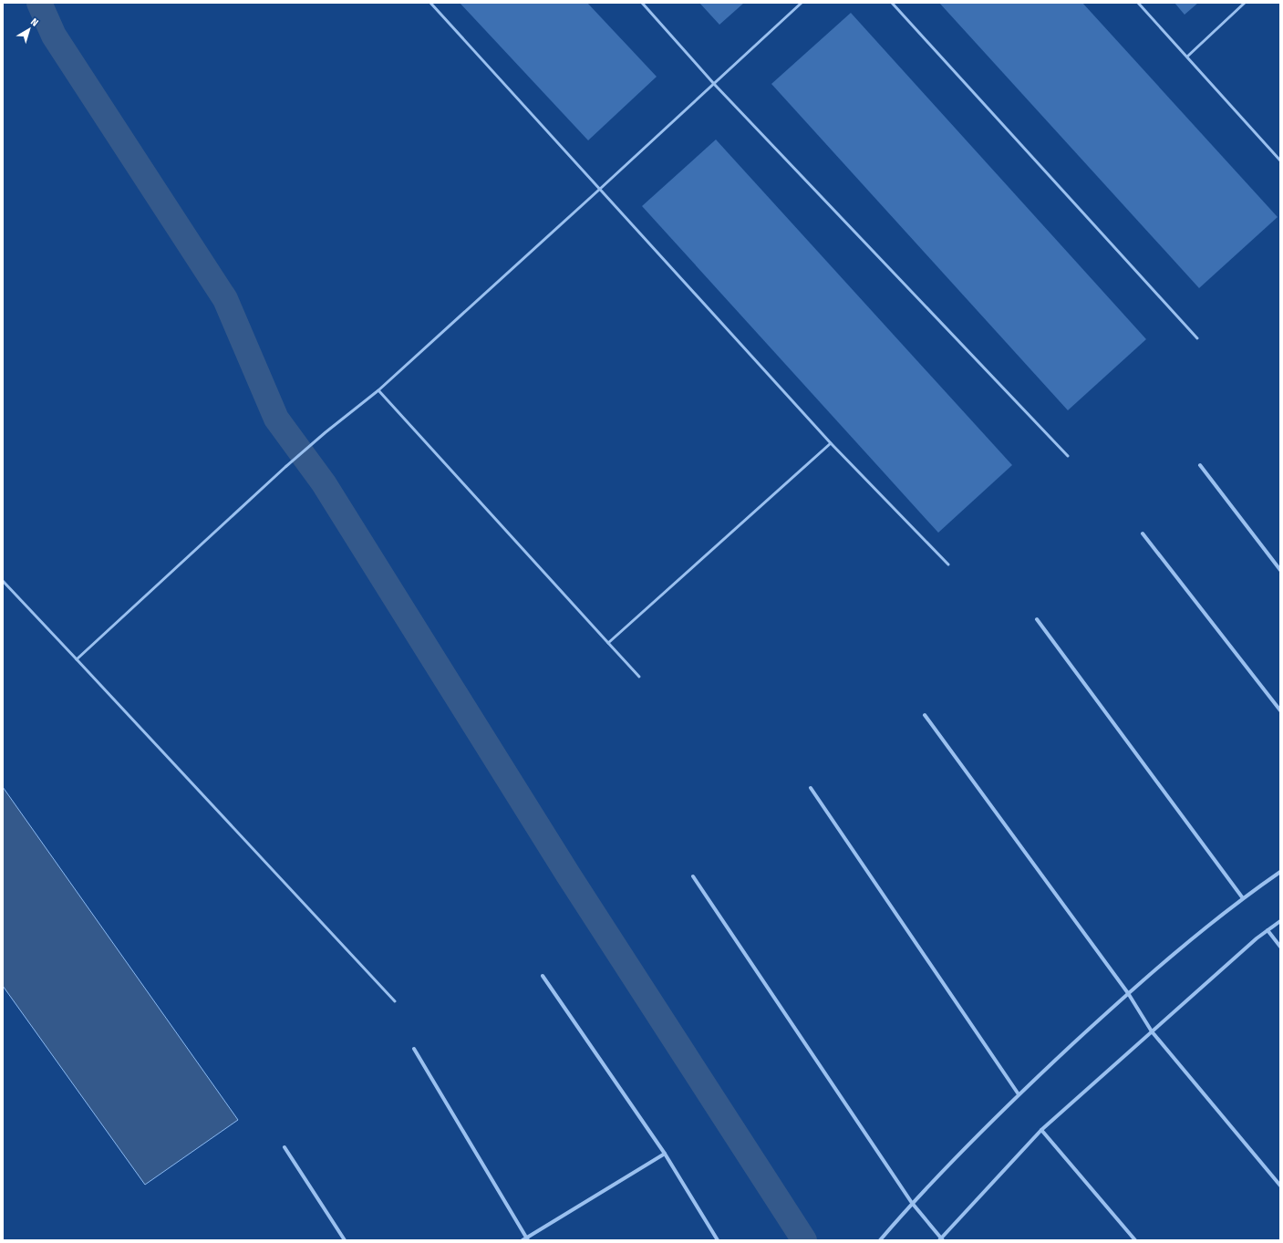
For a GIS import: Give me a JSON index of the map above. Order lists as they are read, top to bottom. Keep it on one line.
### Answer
{"north":"top right"}
